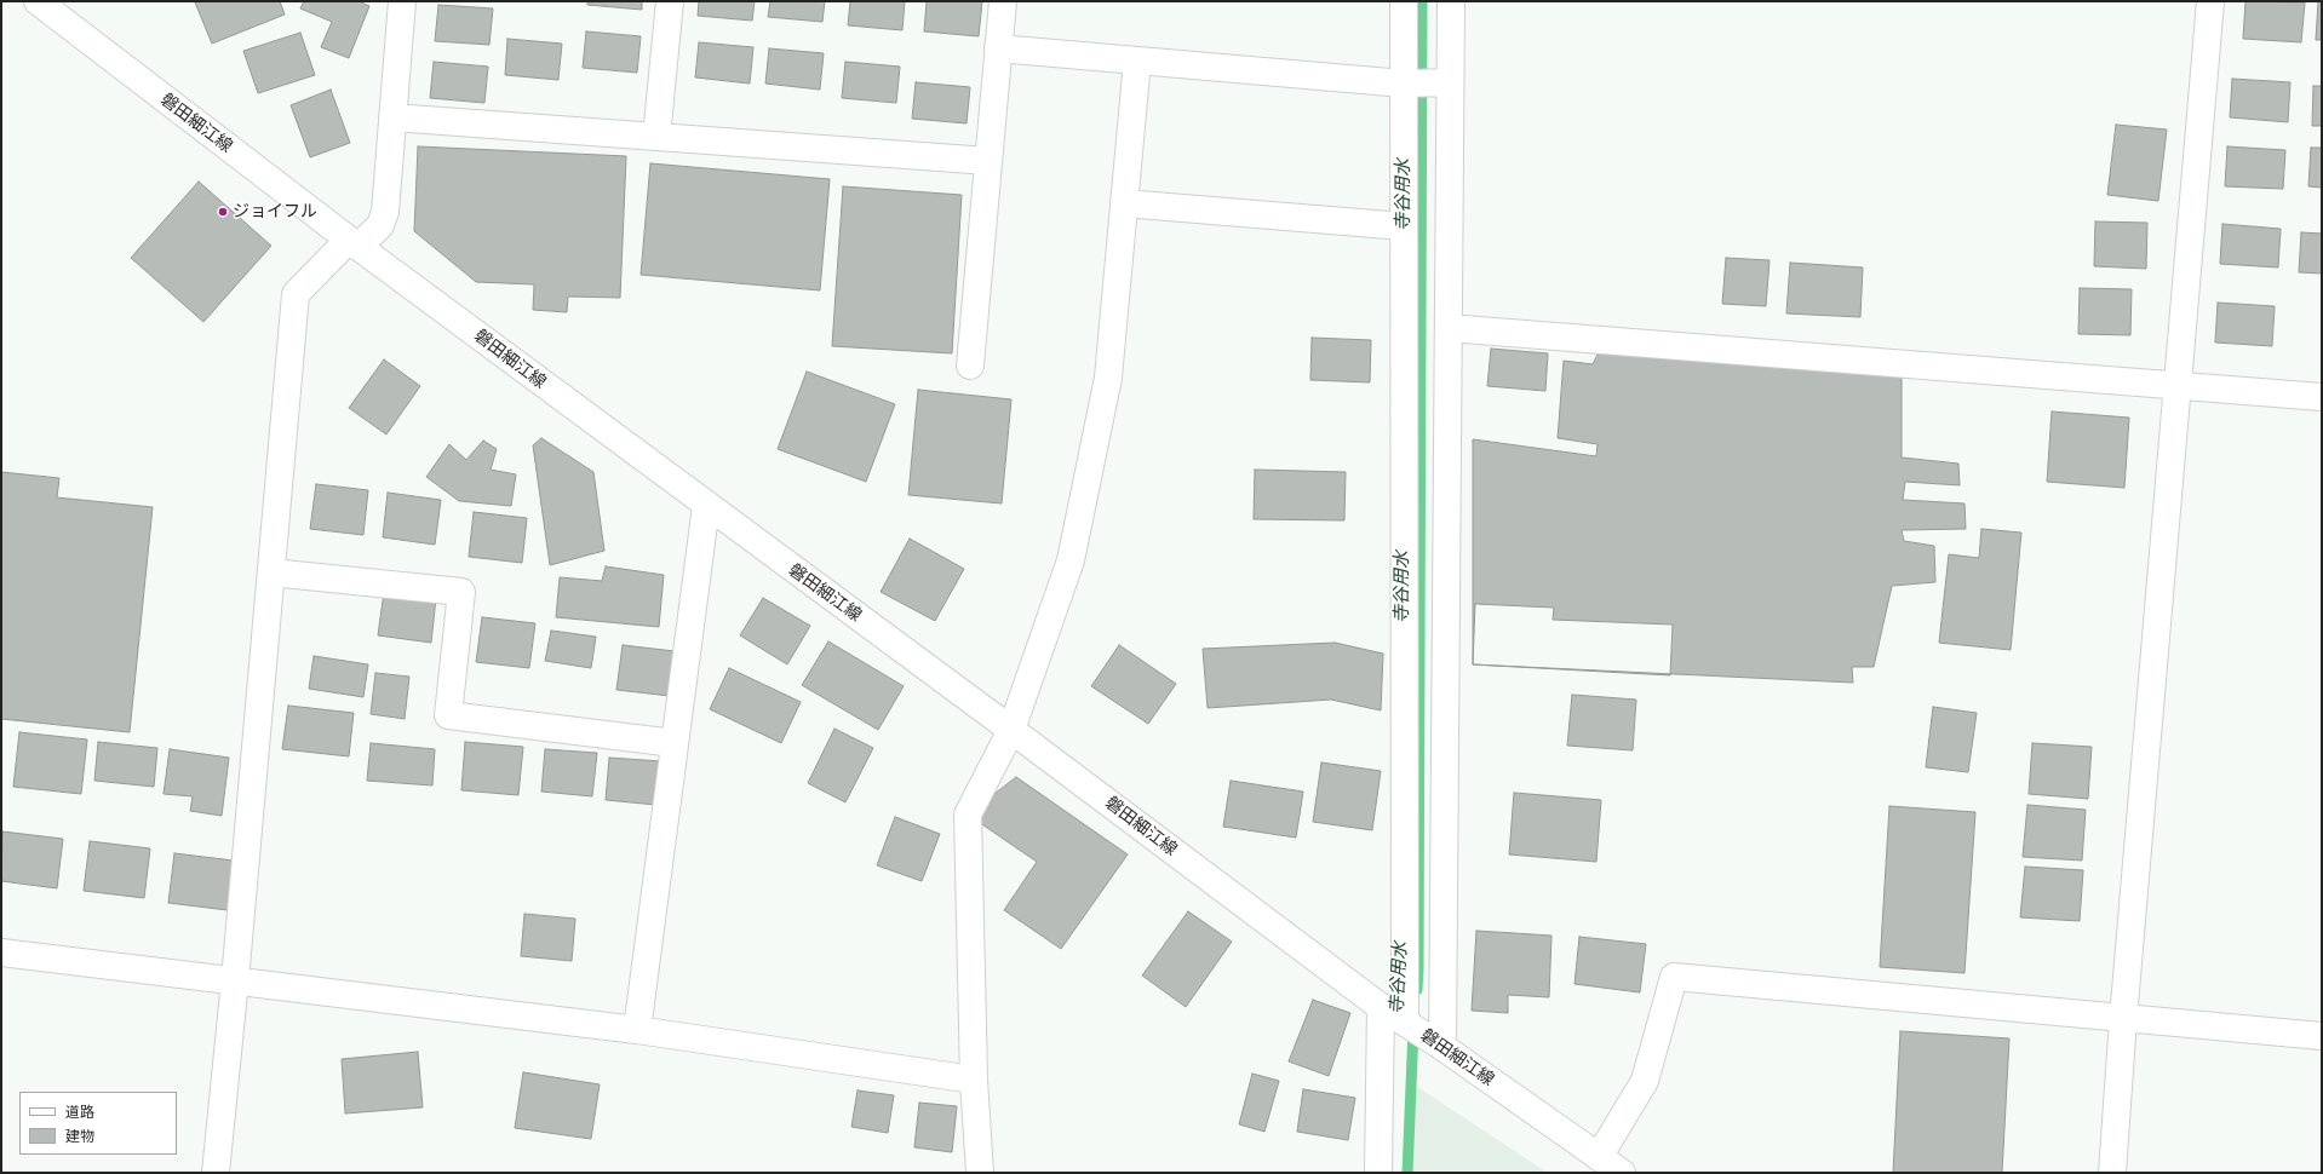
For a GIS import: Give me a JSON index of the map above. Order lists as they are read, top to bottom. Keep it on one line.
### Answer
{"streets":{"street":["磐田細江線"]},"water":["寺谷用水"],"places":["ジョイフル"],"legend":["道路","建物"]}
